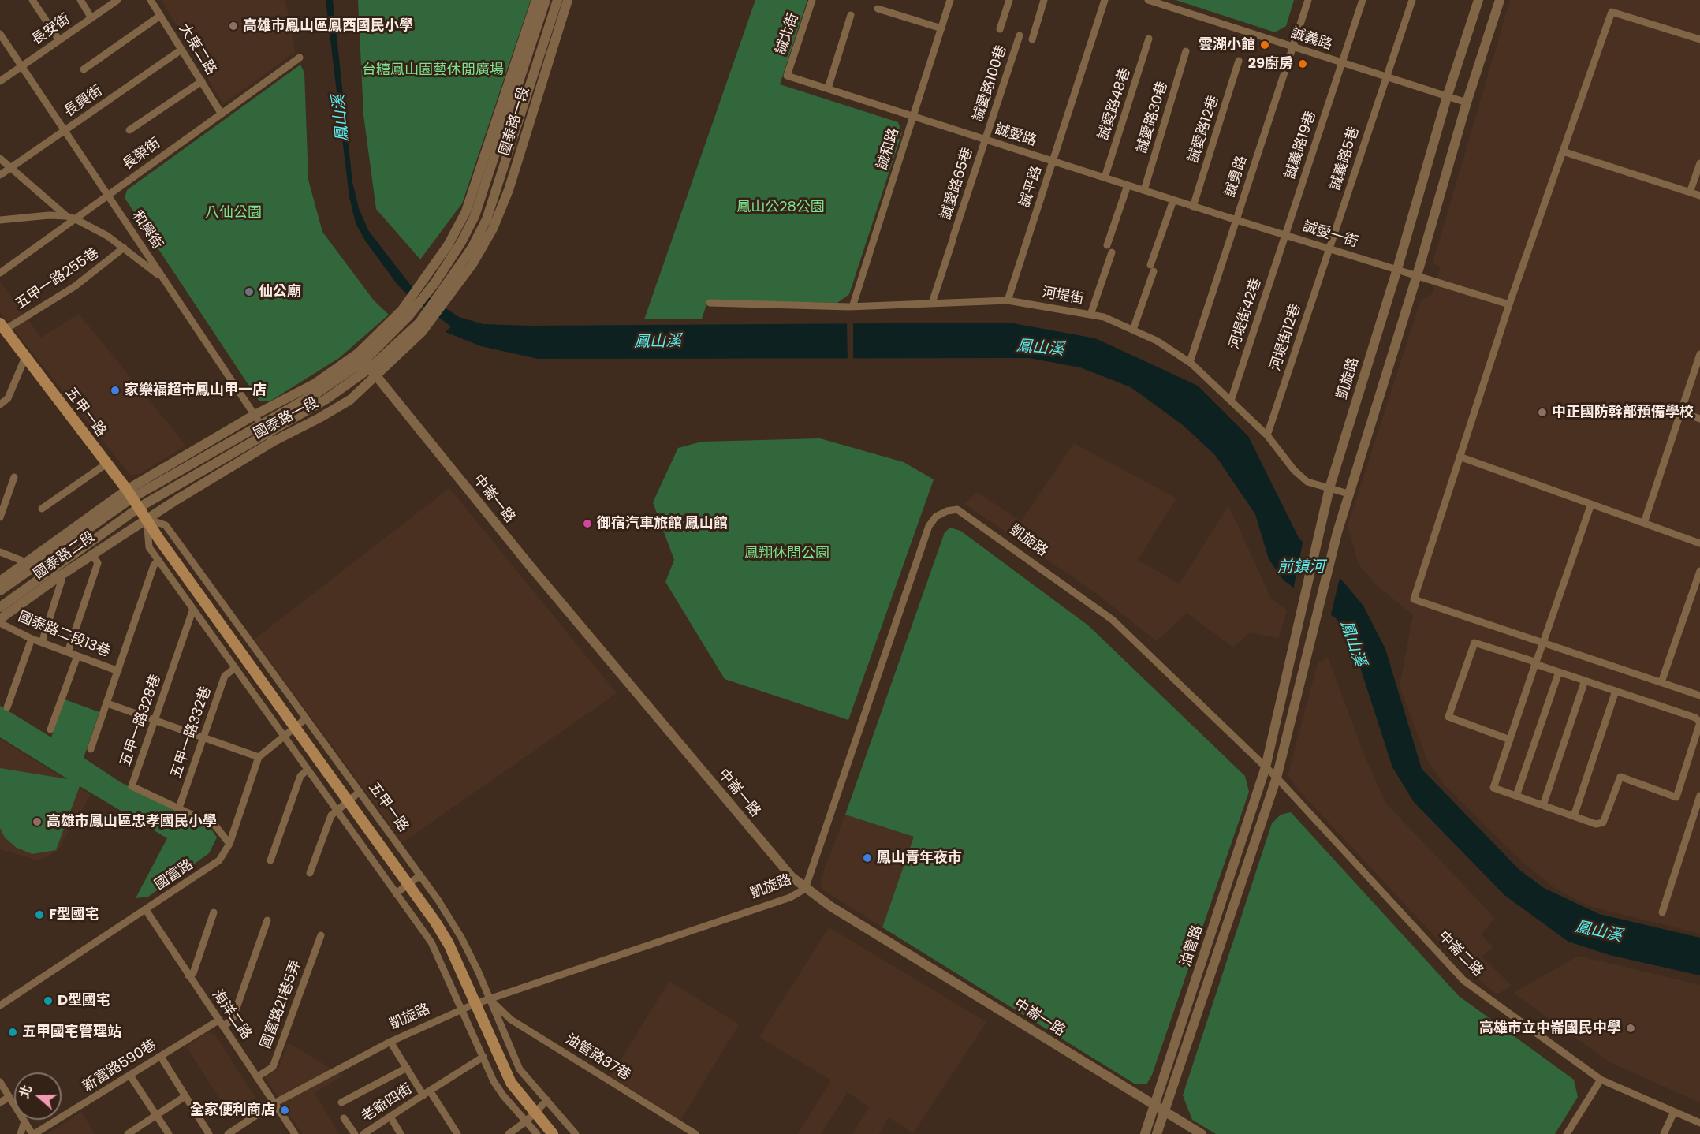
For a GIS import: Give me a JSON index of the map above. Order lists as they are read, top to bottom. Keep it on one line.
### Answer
{"streets":{"main road":["五甲一路"],"street":["長安街","誠北街","誠義路","大東二路","誠愛路100巷","長興街","誠愛路48巷","誠愛路30巷","國泰路一段","誠愛路12巷","誠愛路","誠義路19巷","誠和路","長榮街","誠義路5巷","誠勇路","誠愛路65巷","誠平路","和興街","誠愛一街","五甲一路255巷","河堤街","河堤街42巷","河堤街12巷","凱旋路","中崙一路","國泰路二段","國泰路二段13巷","五甲一路328巷","五甲一路332巷","國富路","油管路","中崙二路","國富路21巷5弄","海洋二路","油管路87巷","新富路590巷","老爺四街"]},"crossings":[["長安街","和興街"],["誠北街","誠愛路"],["誠義路","誠義路19巷"],["誠義路","誠義路5巷"],["誠義路","誠勇路"],["誠義路","凱旋路"],["大東二路","長興街"],["大東二路","長榮街"],["誠愛路100巷","誠愛路"],["誠愛路100巷","誠愛路65巷"],["長興街","和興街"],["誠愛路48巷","誠愛路"],["誠愛路30巷","誠愛路"],["國泰路一段","和興街"],["國泰路一段","五甲一路"],["國泰路一段","中崙一路"],["國泰路一段","國泰路二段"],["誠愛路12巷","誠愛路"],["誠愛路","誠和路"],["誠愛路","誠勇路"],["誠愛路","誠愛路65巷"],["誠愛路","誠平路"],["誠愛路","誠愛一街"],["誠義路19巷","誠愛一街"],["誠義路19巷","河堤街42巷"],["誠和路","河堤街"],["長榮街","和興街"],["誠義路5巷","誠愛一街"],["誠義路5巷","河堤街12巷"],["誠勇路","誠愛一街"],["誠勇路","河堤街"],["誠愛路65巷","河堤街"],["誠平路","河堤街"],["誠愛一街","河堤街42巷"],["誠愛一街","河堤街12巷"],["誠愛一街","凱旋路"],["五甲一路255巷","五甲一路"],["河堤街","河堤街42巷"],["河堤街","河堤街12巷"],["河堤街","凱旋路"],["凱旋路","五甲一路"],["凱旋路","中崙一路"],["凱旋路","油管路"],["凱旋路","中崙二路"],["凱旋路","海洋二路"],["凱旋路","油管路87巷"],["五甲一路","國泰路二段"],["五甲一路","五甲一路328巷"],["五甲一路","五甲一路332巷"],["五甲一路","油管路87巷"],["中崙一路","油管路"],["五甲一路328巷","五甲一路332巷"],["五甲一路328巷","國富路"],["國富路","海洋二路"],["油管路","中崙二路"],["國富路21巷5弄","海洋二路"],["海洋二路","新富路590巷"]],"water":["鳳山溪","前鎮河"],"parks":["台糖鳳山園藝休閒廣場","鳳山公28公園","八仙公園","鳳翔休閒公園"],"places":["高雄市鳳山區鳳西國民小學","雲湖小館","29廚房","仙公廟","家樂福超市鳳山甲一店","中正國防幹部預備學校","御宿汽車旅館 鳳山館","高雄市鳳山區忠孝國民小學","鳳山青年夜市","F型國宅","D型國宅","高雄市立中崙國民中學","五甲國宅管理站","全家便利商店"],"north":"left"}
